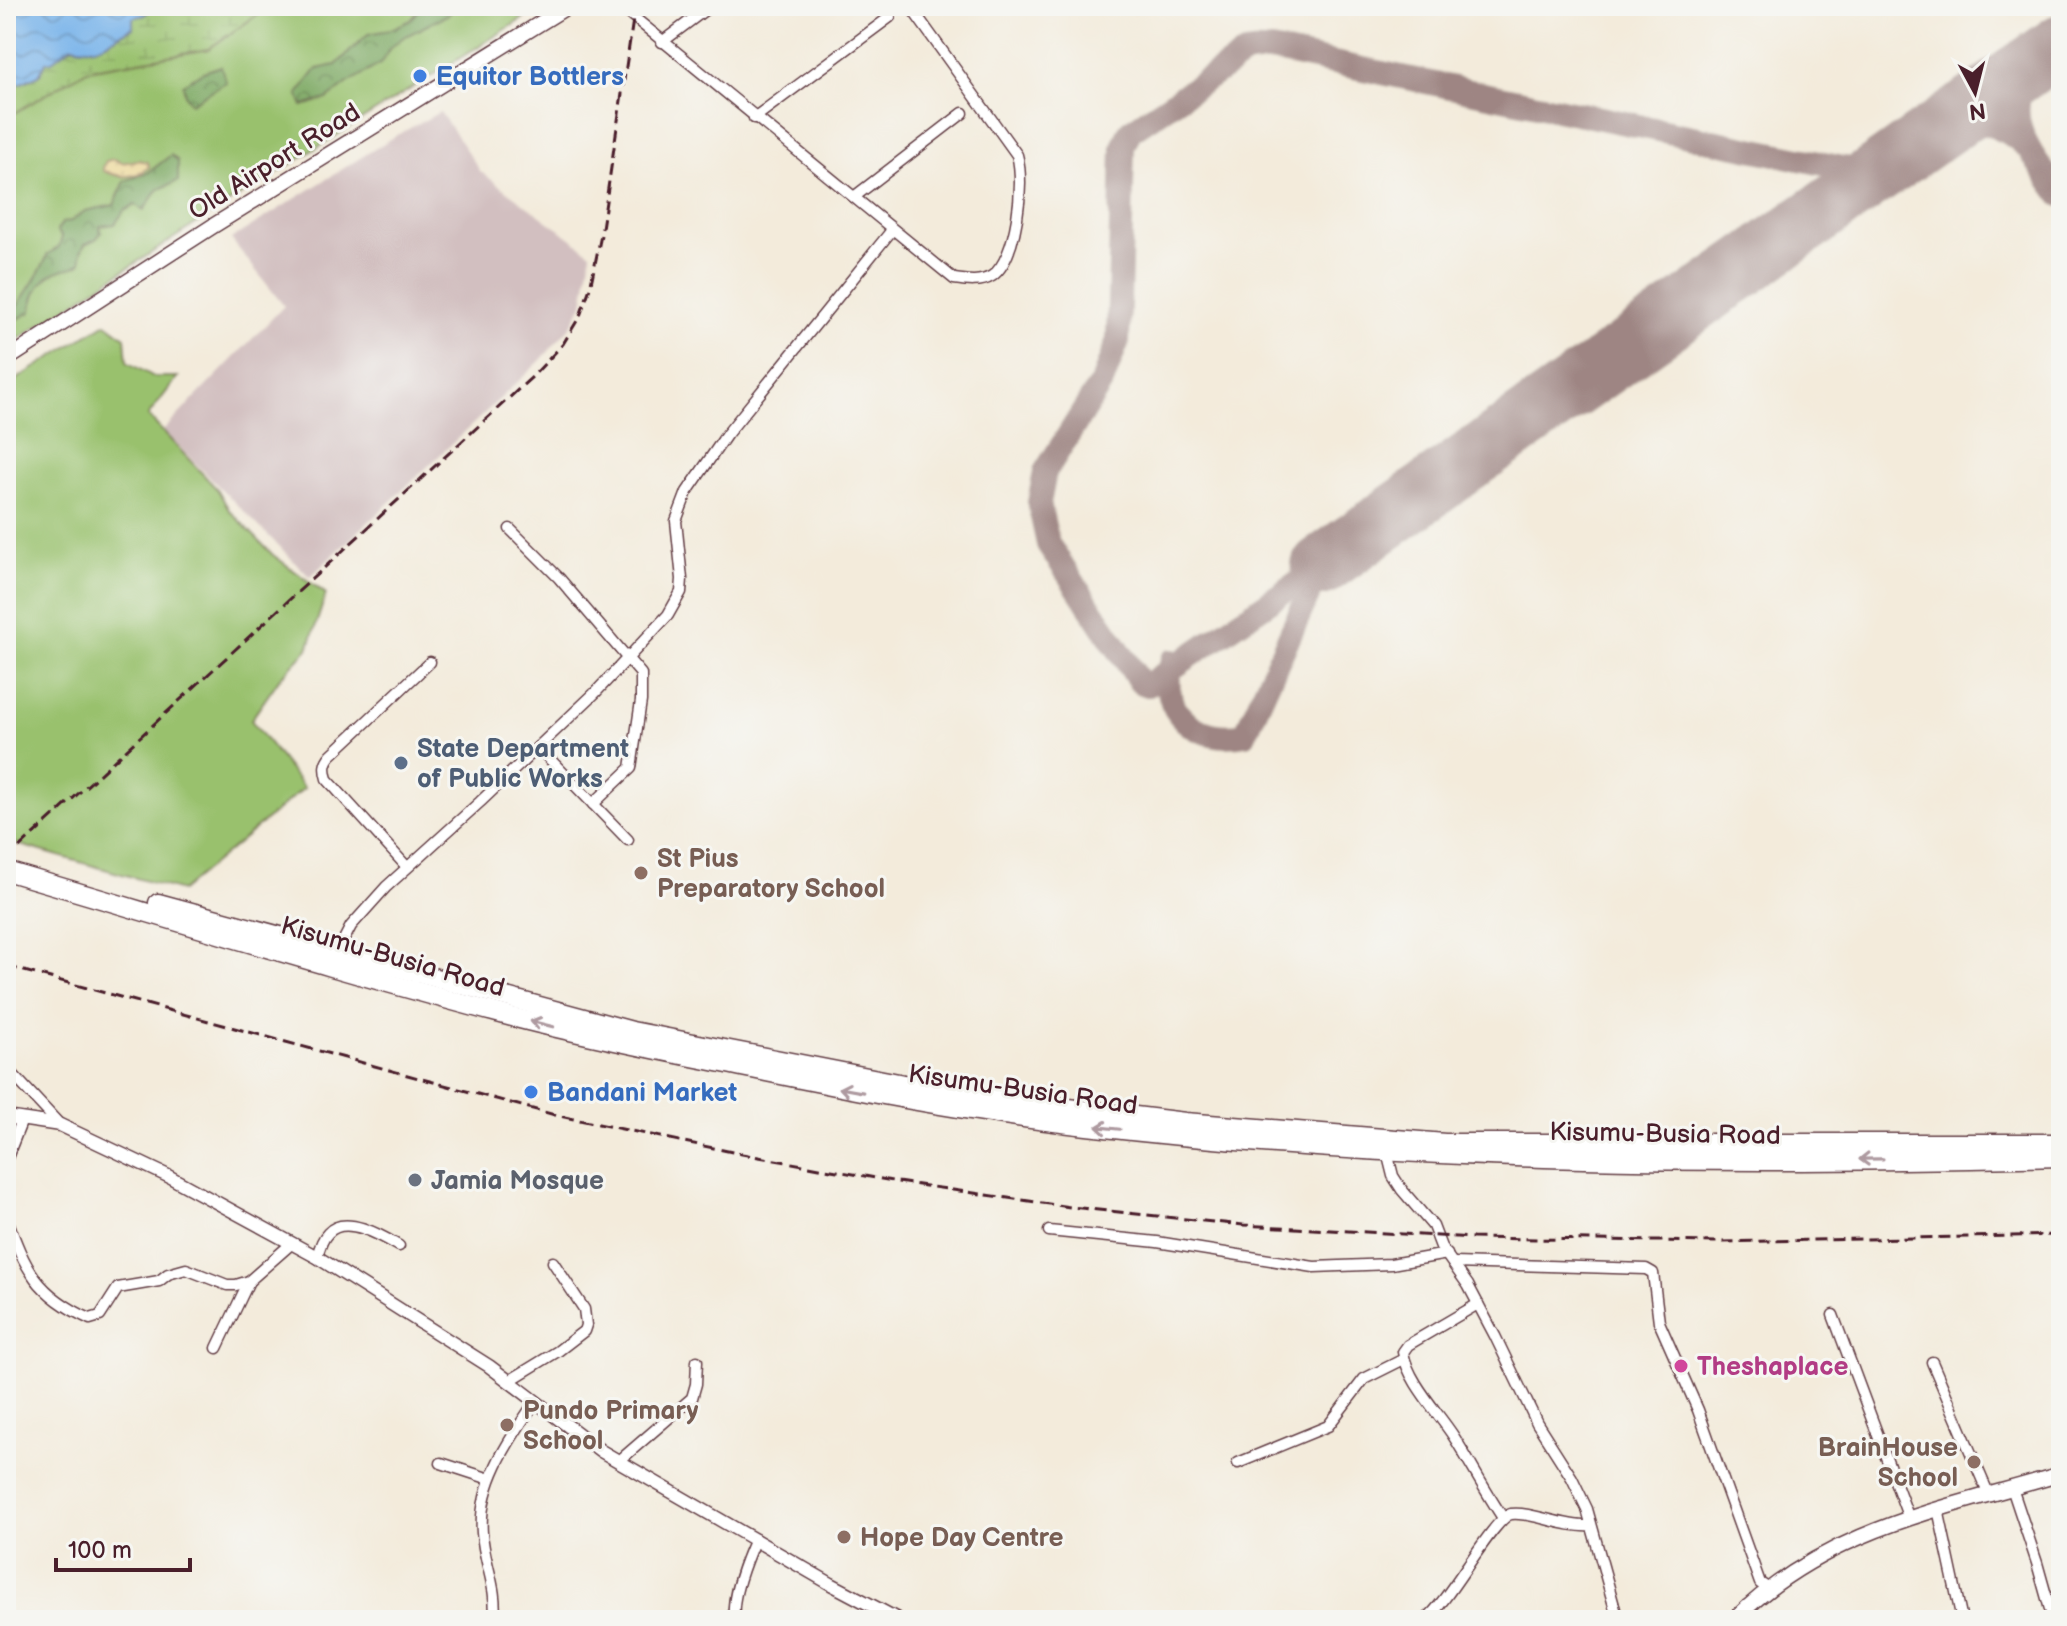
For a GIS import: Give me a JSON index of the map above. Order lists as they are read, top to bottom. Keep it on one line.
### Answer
{"streets":{"highway":["Kisumu-Busia Road"],"main road":["Old Airport Road"]},"places":["Equitor Bottlers","State Department of Public Works","St Pius Preparatory School","Bandani Market","Jamia Mosque","Theshaplace","Pundo Primary School","BrainHouse School","Hope Day Centre"],"scale_bar":"100 m","north":"bottom"}
